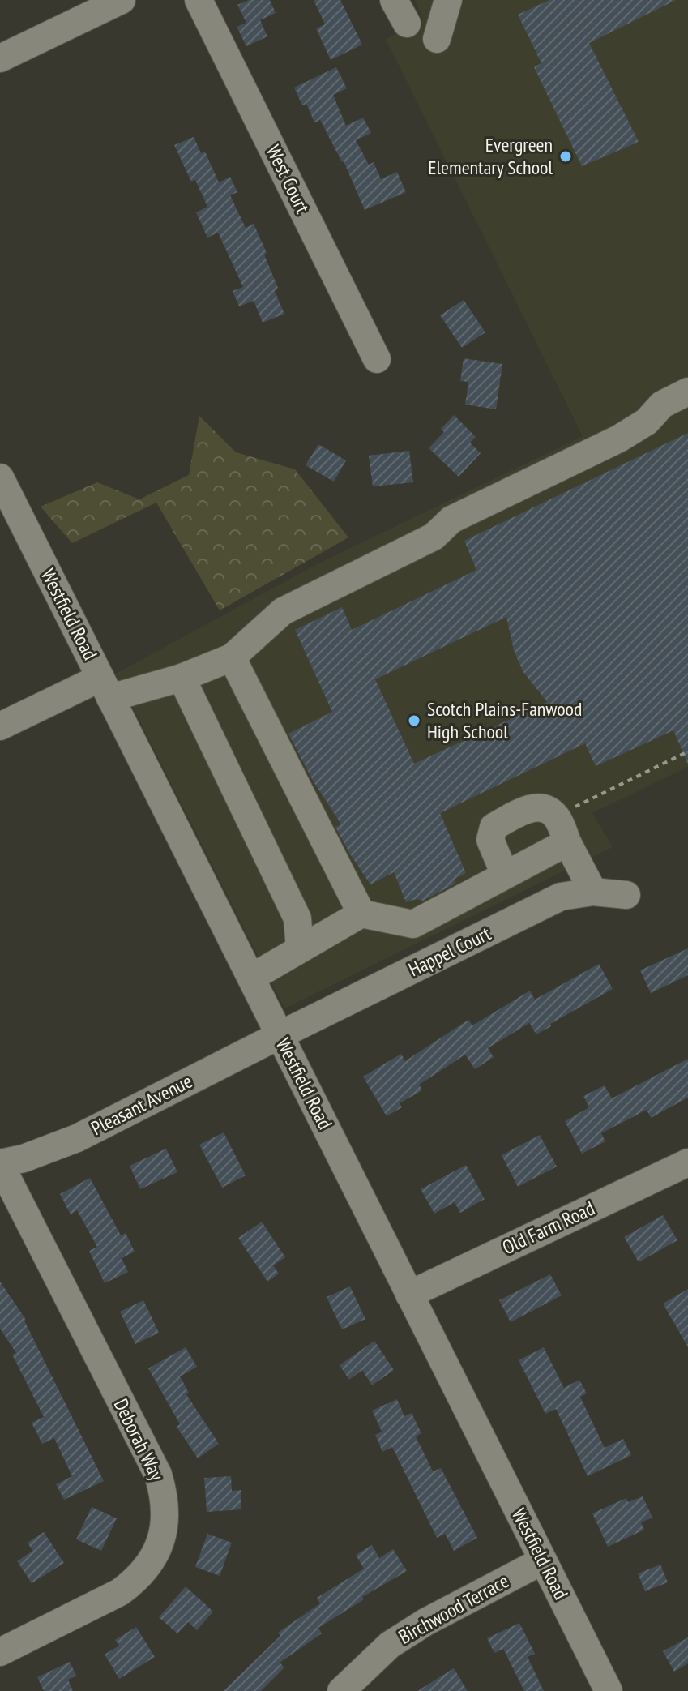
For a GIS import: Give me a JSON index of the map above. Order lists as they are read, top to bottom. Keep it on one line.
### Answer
{"streets":{"street":["West Court","Westfield Road","Happel Court","Pleasant Avenue","Old Farm Road","Deborah Way","Birchwood Terrace"]},"crossings":[["Westfield Road","Happel Court"],["Westfield Road","Pleasant Avenue"],["Westfield Road","Old Farm Road"],["Westfield Road","Birchwood Terrace"],["Happel Court","Pleasant Avenue"],["Pleasant Avenue","Deborah Way"]],"places":["Evergreen Elementary School","Scotch Plains-Fanwood High School"]}
